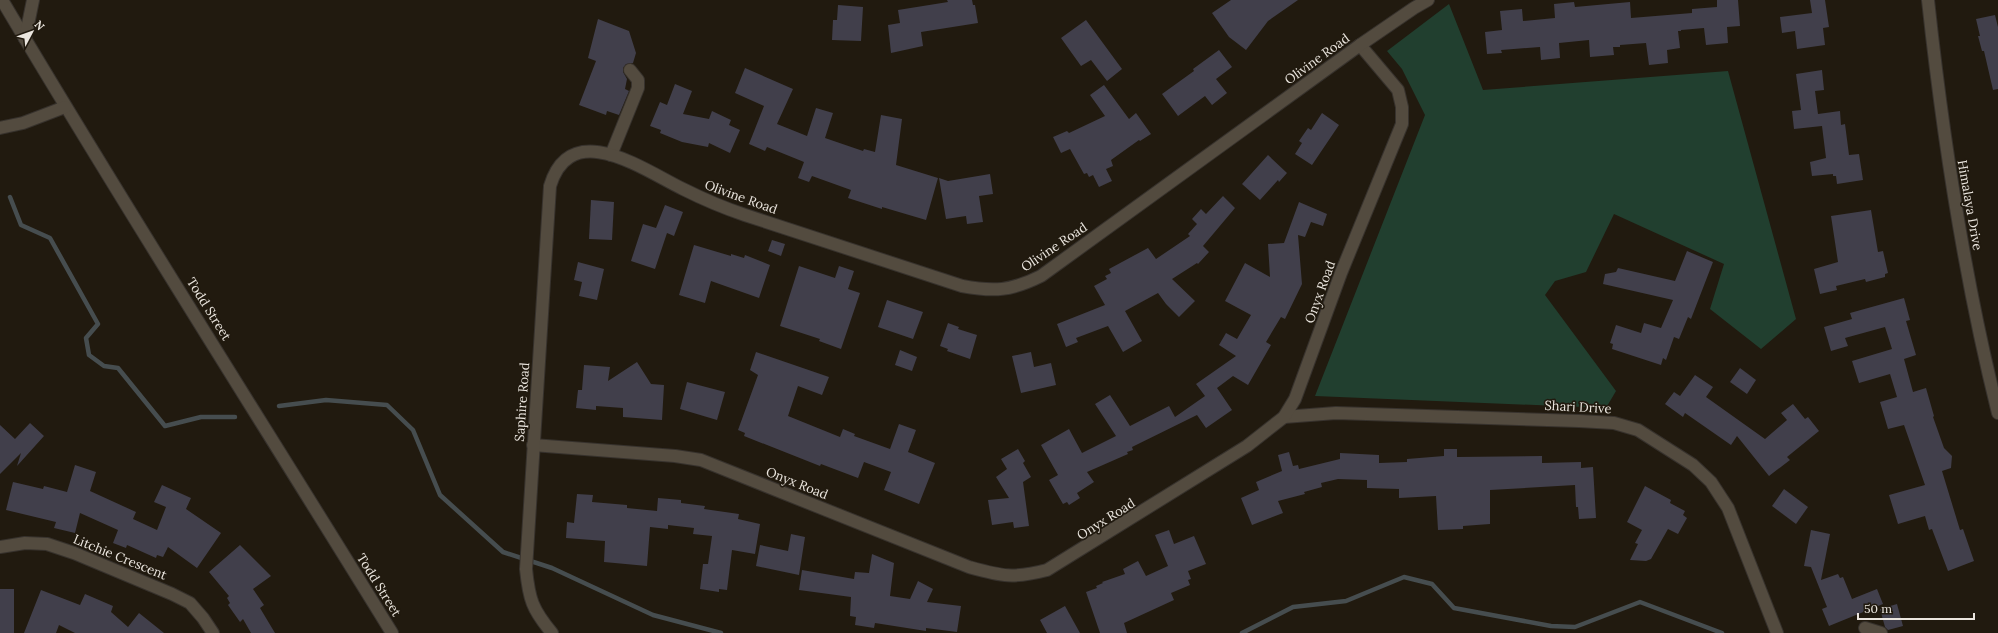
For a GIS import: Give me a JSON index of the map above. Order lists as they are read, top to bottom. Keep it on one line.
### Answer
{"streets":{"street":["Olivine Road","Himalaya Drive","Onyx Road","Todd Street","Saphire Road","Shari Drive","Litchie Crescent"]},"crossings":[["Olivine Road","Onyx Road"],["Olivine Road","Saphire Road"],["Onyx Road","Saphire Road"],["Onyx Road","Shari Drive"]],"scale_bar":"50 m","north":"top right"}
